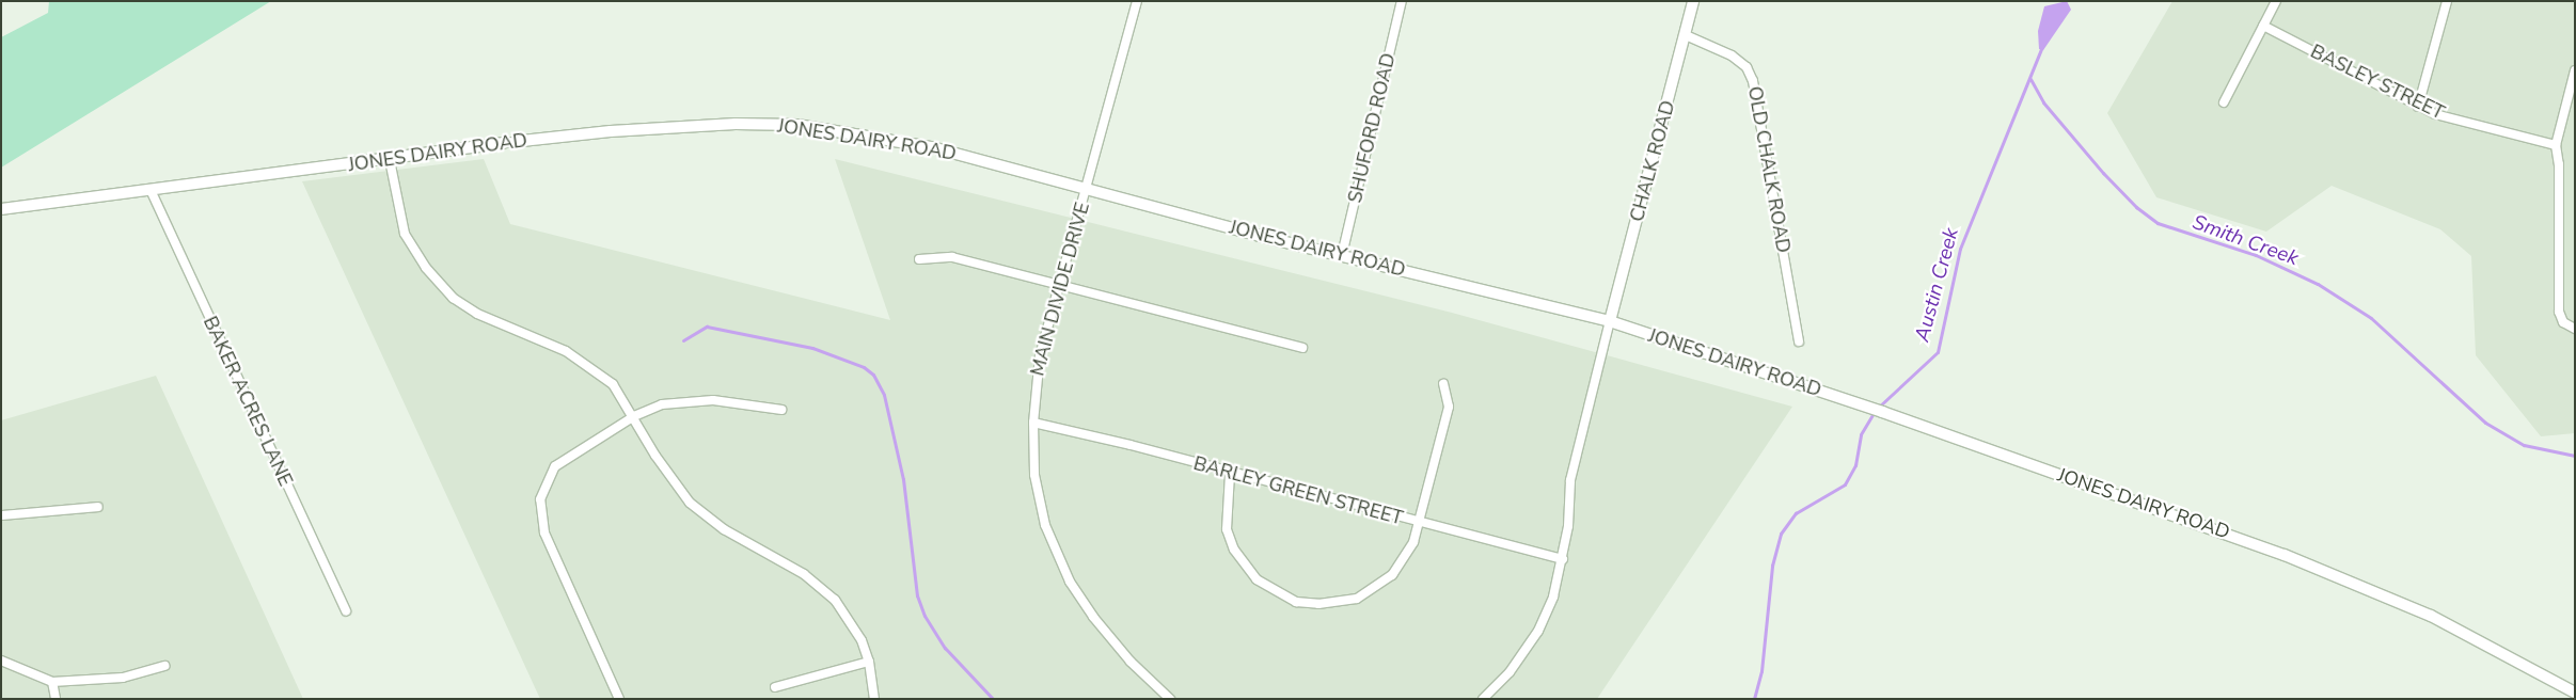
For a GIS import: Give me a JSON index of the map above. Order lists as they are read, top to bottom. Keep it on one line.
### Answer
{"streets":{"street":["BASLEY STREET","SHUFORD ROAD","JONES DAIRY ROAD","CHALK ROAD","OLD CHALK ROAD","MAIN DIVIDE DRIVE","BAKER ACRES LANE","BARLEY GREEN STREET"]},"crossings":[["SHUFORD ROAD","JONES DAIRY ROAD"],["JONES DAIRY ROAD","CHALK ROAD"],["JONES DAIRY ROAD","MAIN DIVIDE DRIVE"],["JONES DAIRY ROAD","BAKER ACRES LANE"],["CHALK ROAD","OLD CHALK ROAD"],["MAIN DIVIDE DRIVE","BARLEY GREEN STREET"]],"water":["Smith Creek","Austin Creek"]}
